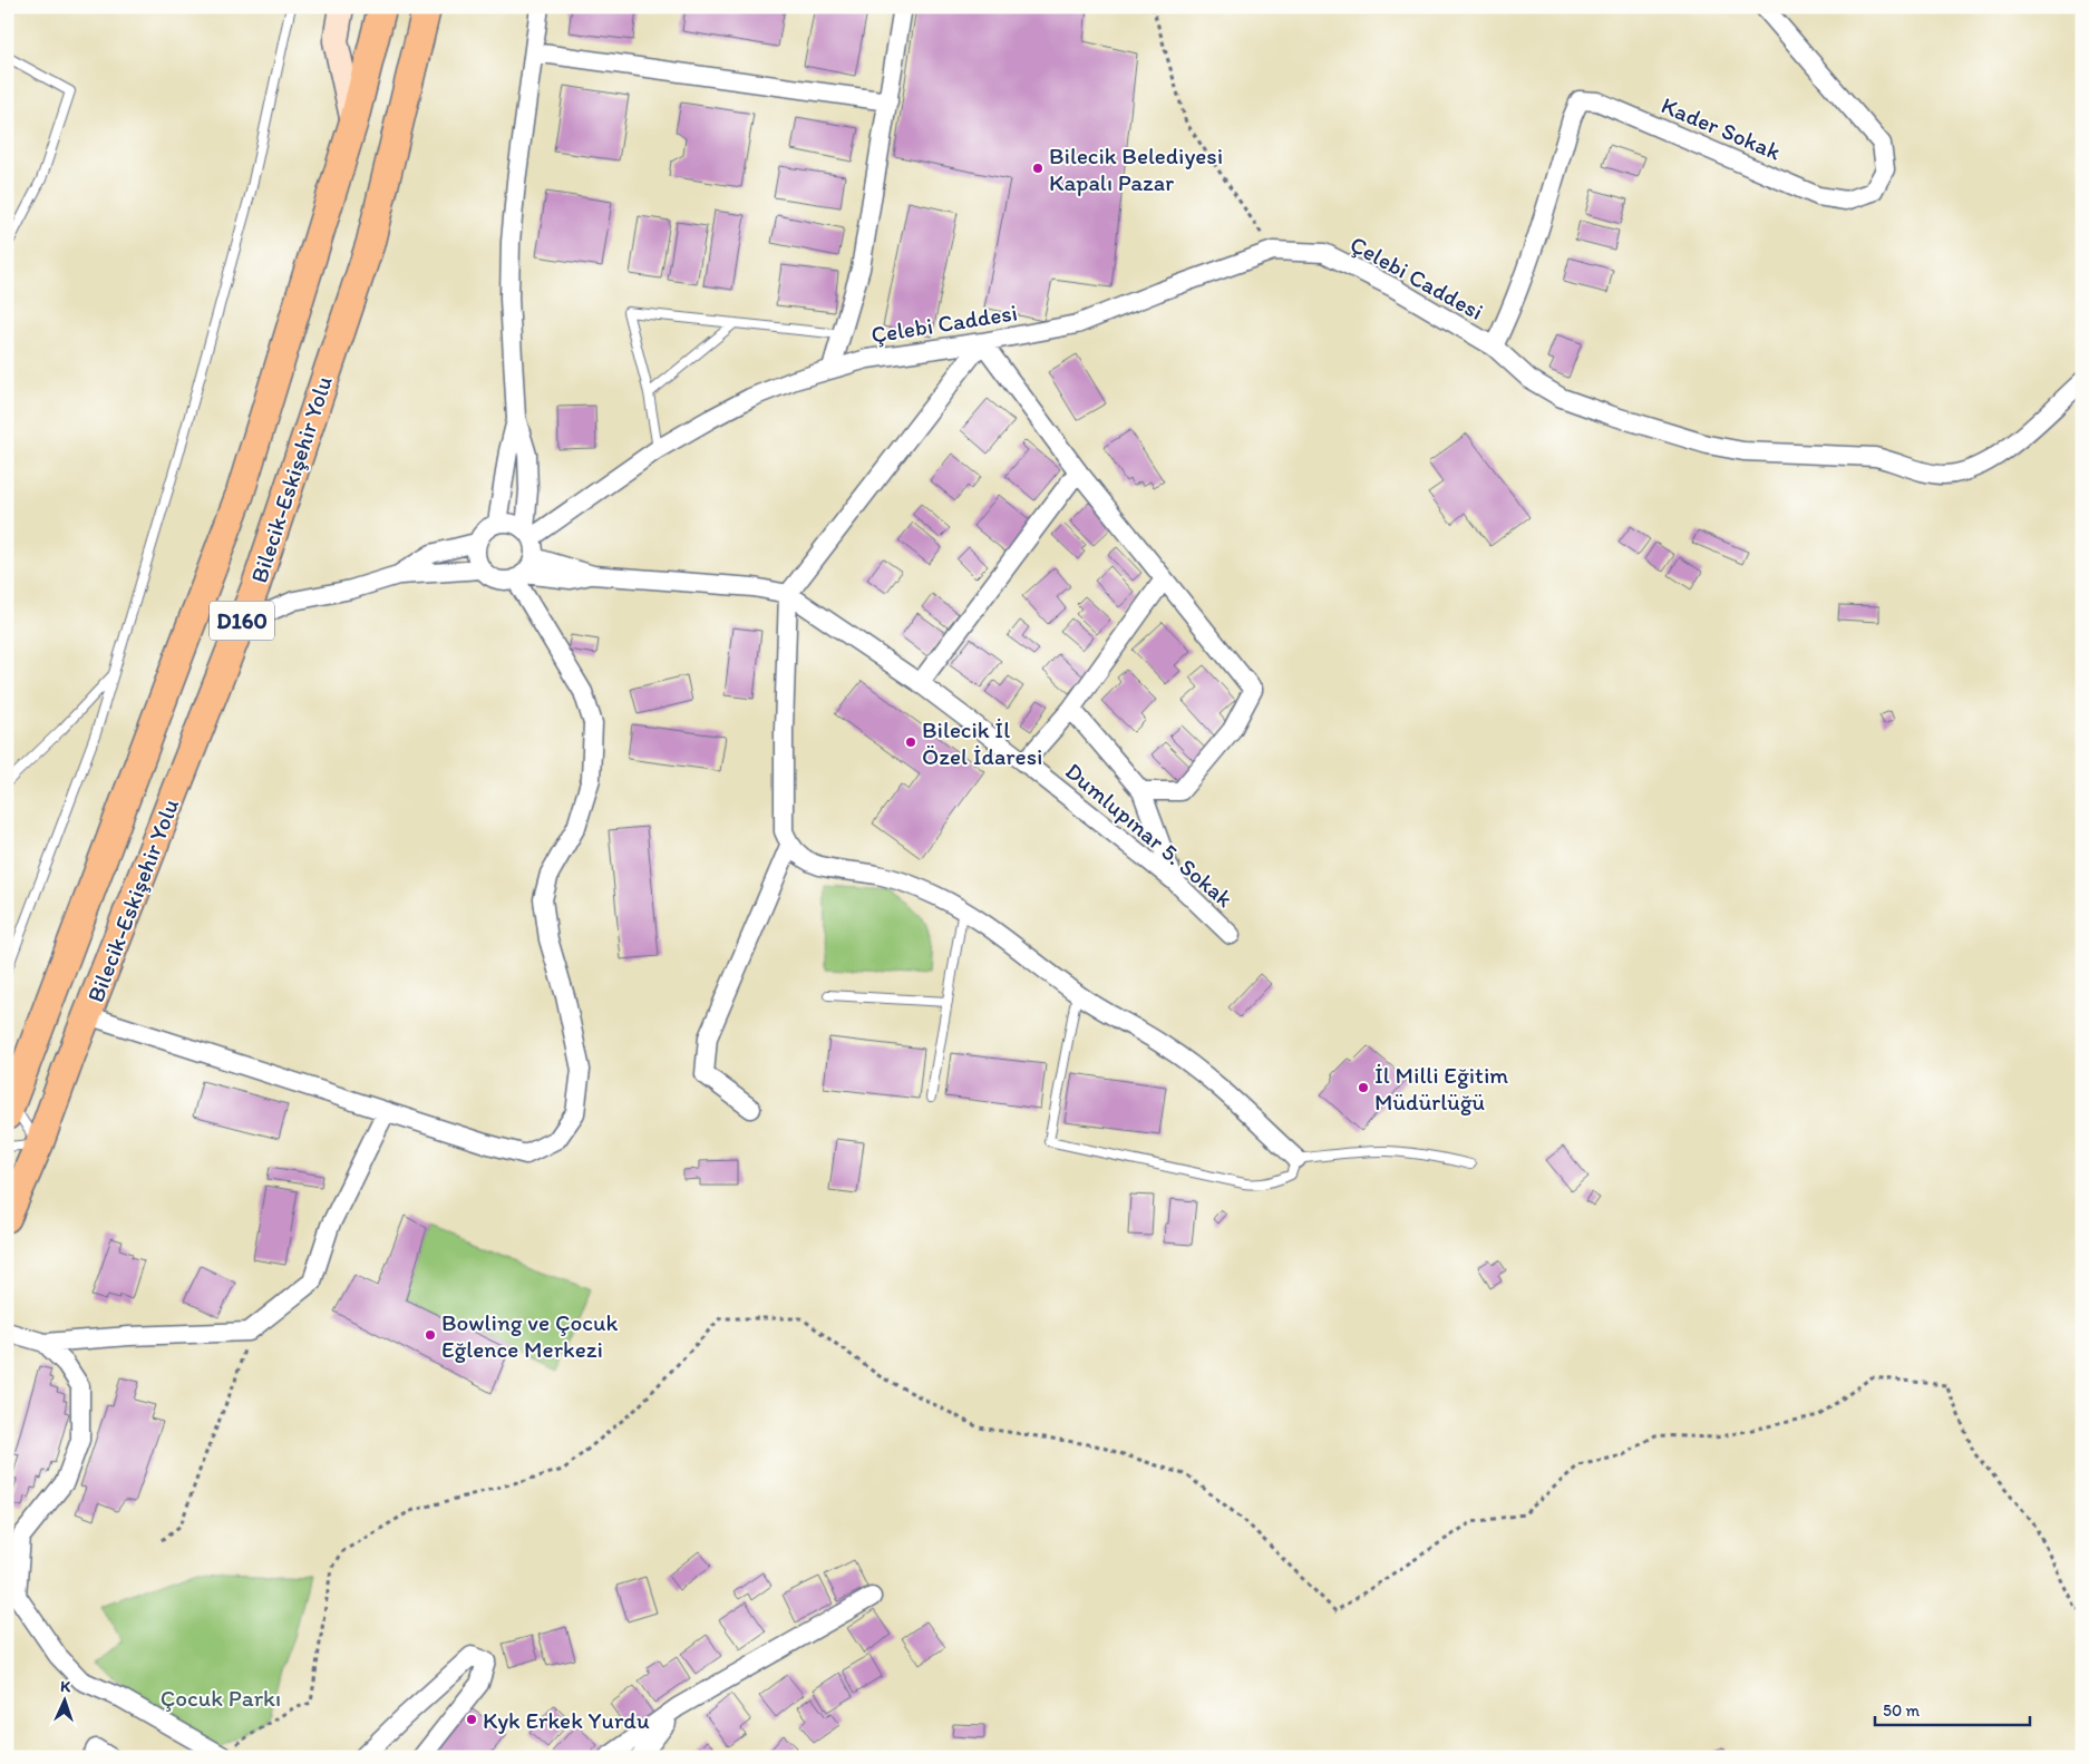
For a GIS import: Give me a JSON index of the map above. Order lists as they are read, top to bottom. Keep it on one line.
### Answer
{"streets":{"main road":["Bilecik-Eskişehir Yolu","D160"],"street":["Kader Sokak","Çelebi Caddesi","Dumlupınar 5. Sokak"]},"crossings":[["Kader Sokak","Çelebi Caddesi"],["Çelebi Caddesi","Dumlupınar 5. Sokak"]],"parks":["Çocuk Parkı"],"places":["Bilecik Belediyesi Kapalı Pazar","Bilecik İl Özel İdaresi","İl Milli Eğitim Müdürlüğü","Bowling ve Çocuk Eğlence Merkezi","Kyk Erkek Yurdu"],"scale_bar":"50 m","north":"top"}
